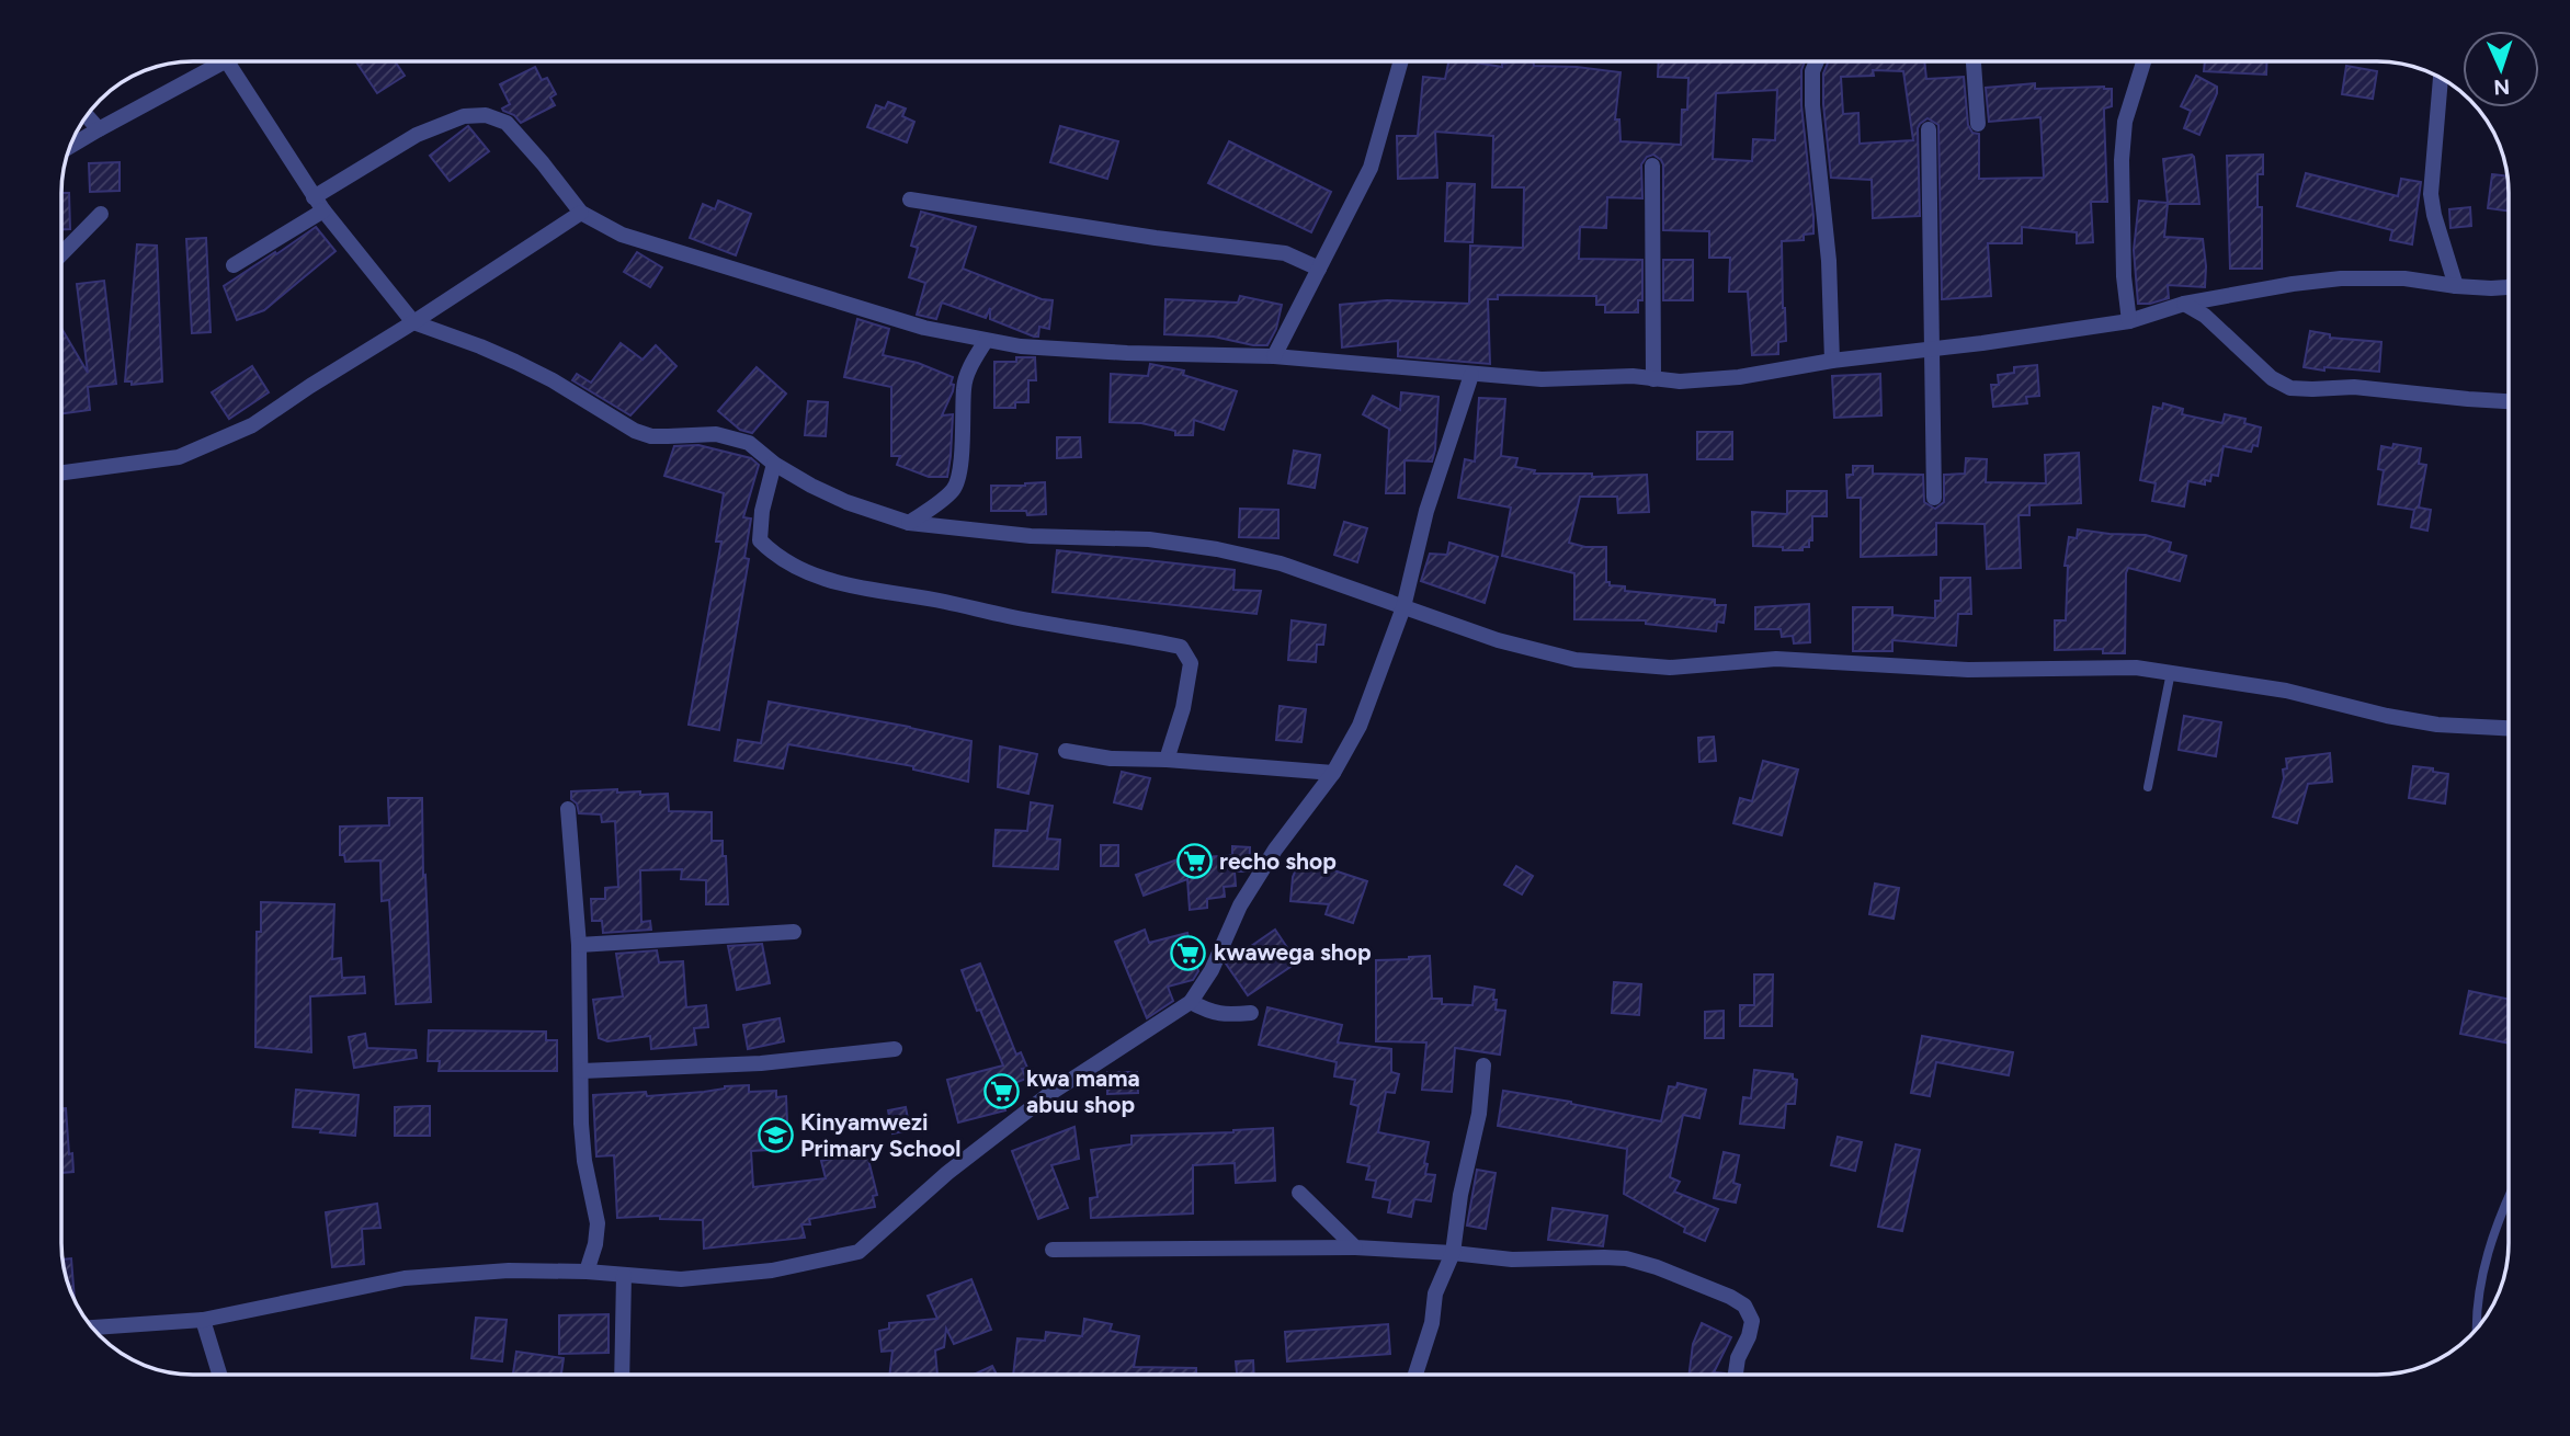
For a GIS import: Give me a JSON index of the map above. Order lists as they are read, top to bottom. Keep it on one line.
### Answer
{"places":{"supermarket":["recho shop","kwawega shop","kwa mama abuu shop"],"school or university":["Kinyamwezi Primary School"]},"north":"bottom"}
